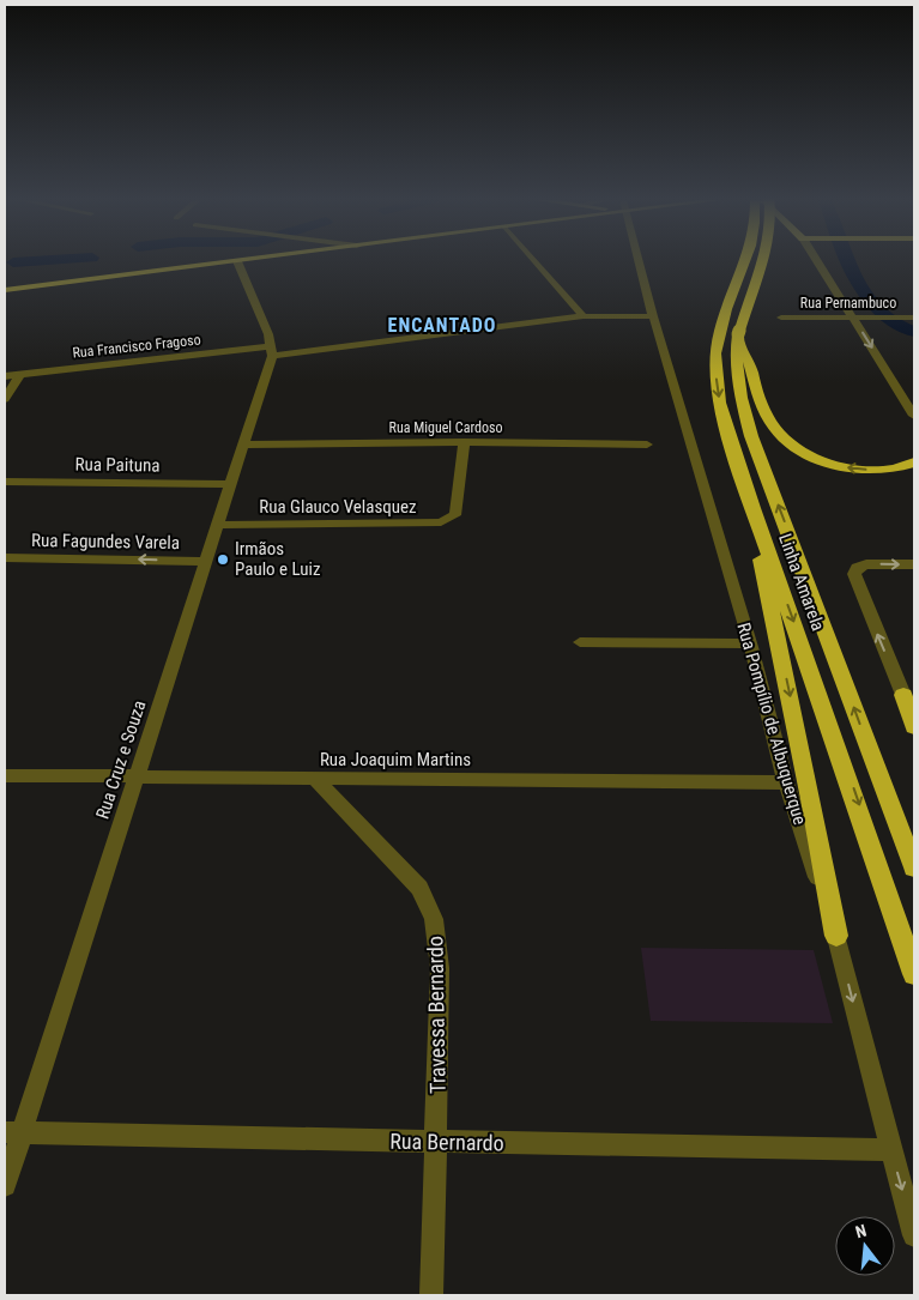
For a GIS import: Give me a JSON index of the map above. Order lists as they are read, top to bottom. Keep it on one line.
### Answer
{"streets":{"highway":["Linha Amarela"],"street":["Rua Pernambuco","Rua Francisco Fragoso","Rua Miguel Cardoso","Rua Paituna","Rua Glauco Velasquez","Rua Fagundes Varela","Rua Pompílio de Albuquerque","Rua Cruz e Souza","Rua Joaquim Martins","Travessa Bernardo","Rua Bernardo"]},"crossings":[["Rua Francisco Fragoso","Rua Cruz e Souza"],["Rua Miguel Cardoso","Rua Glauco Velasquez"],["Rua Miguel Cardoso","Rua Cruz e Souza"],["Rua Paituna","Rua Cruz e Souza"],["Rua Glauco Velasquez","Rua Cruz e Souza"],["Rua Fagundes Varela","Rua Cruz e Souza"],["Rua Pompílio de Albuquerque","Rua Joaquim Martins"],["Rua Pompílio de Albuquerque","Rua Bernardo"],["Rua Cruz e Souza","Rua Joaquim Martins"],["Rua Cruz e Souza","Rua Bernardo"],["Rua Joaquim Martins","Travessa Bernardo"],["Travessa Bernardo","Rua Bernardo"]],"one_way":["Rua Fagundes Varela"],"districts":["ENCANTADO"],"places":["Irmãos Paulo e Luiz"],"north":"top"}
